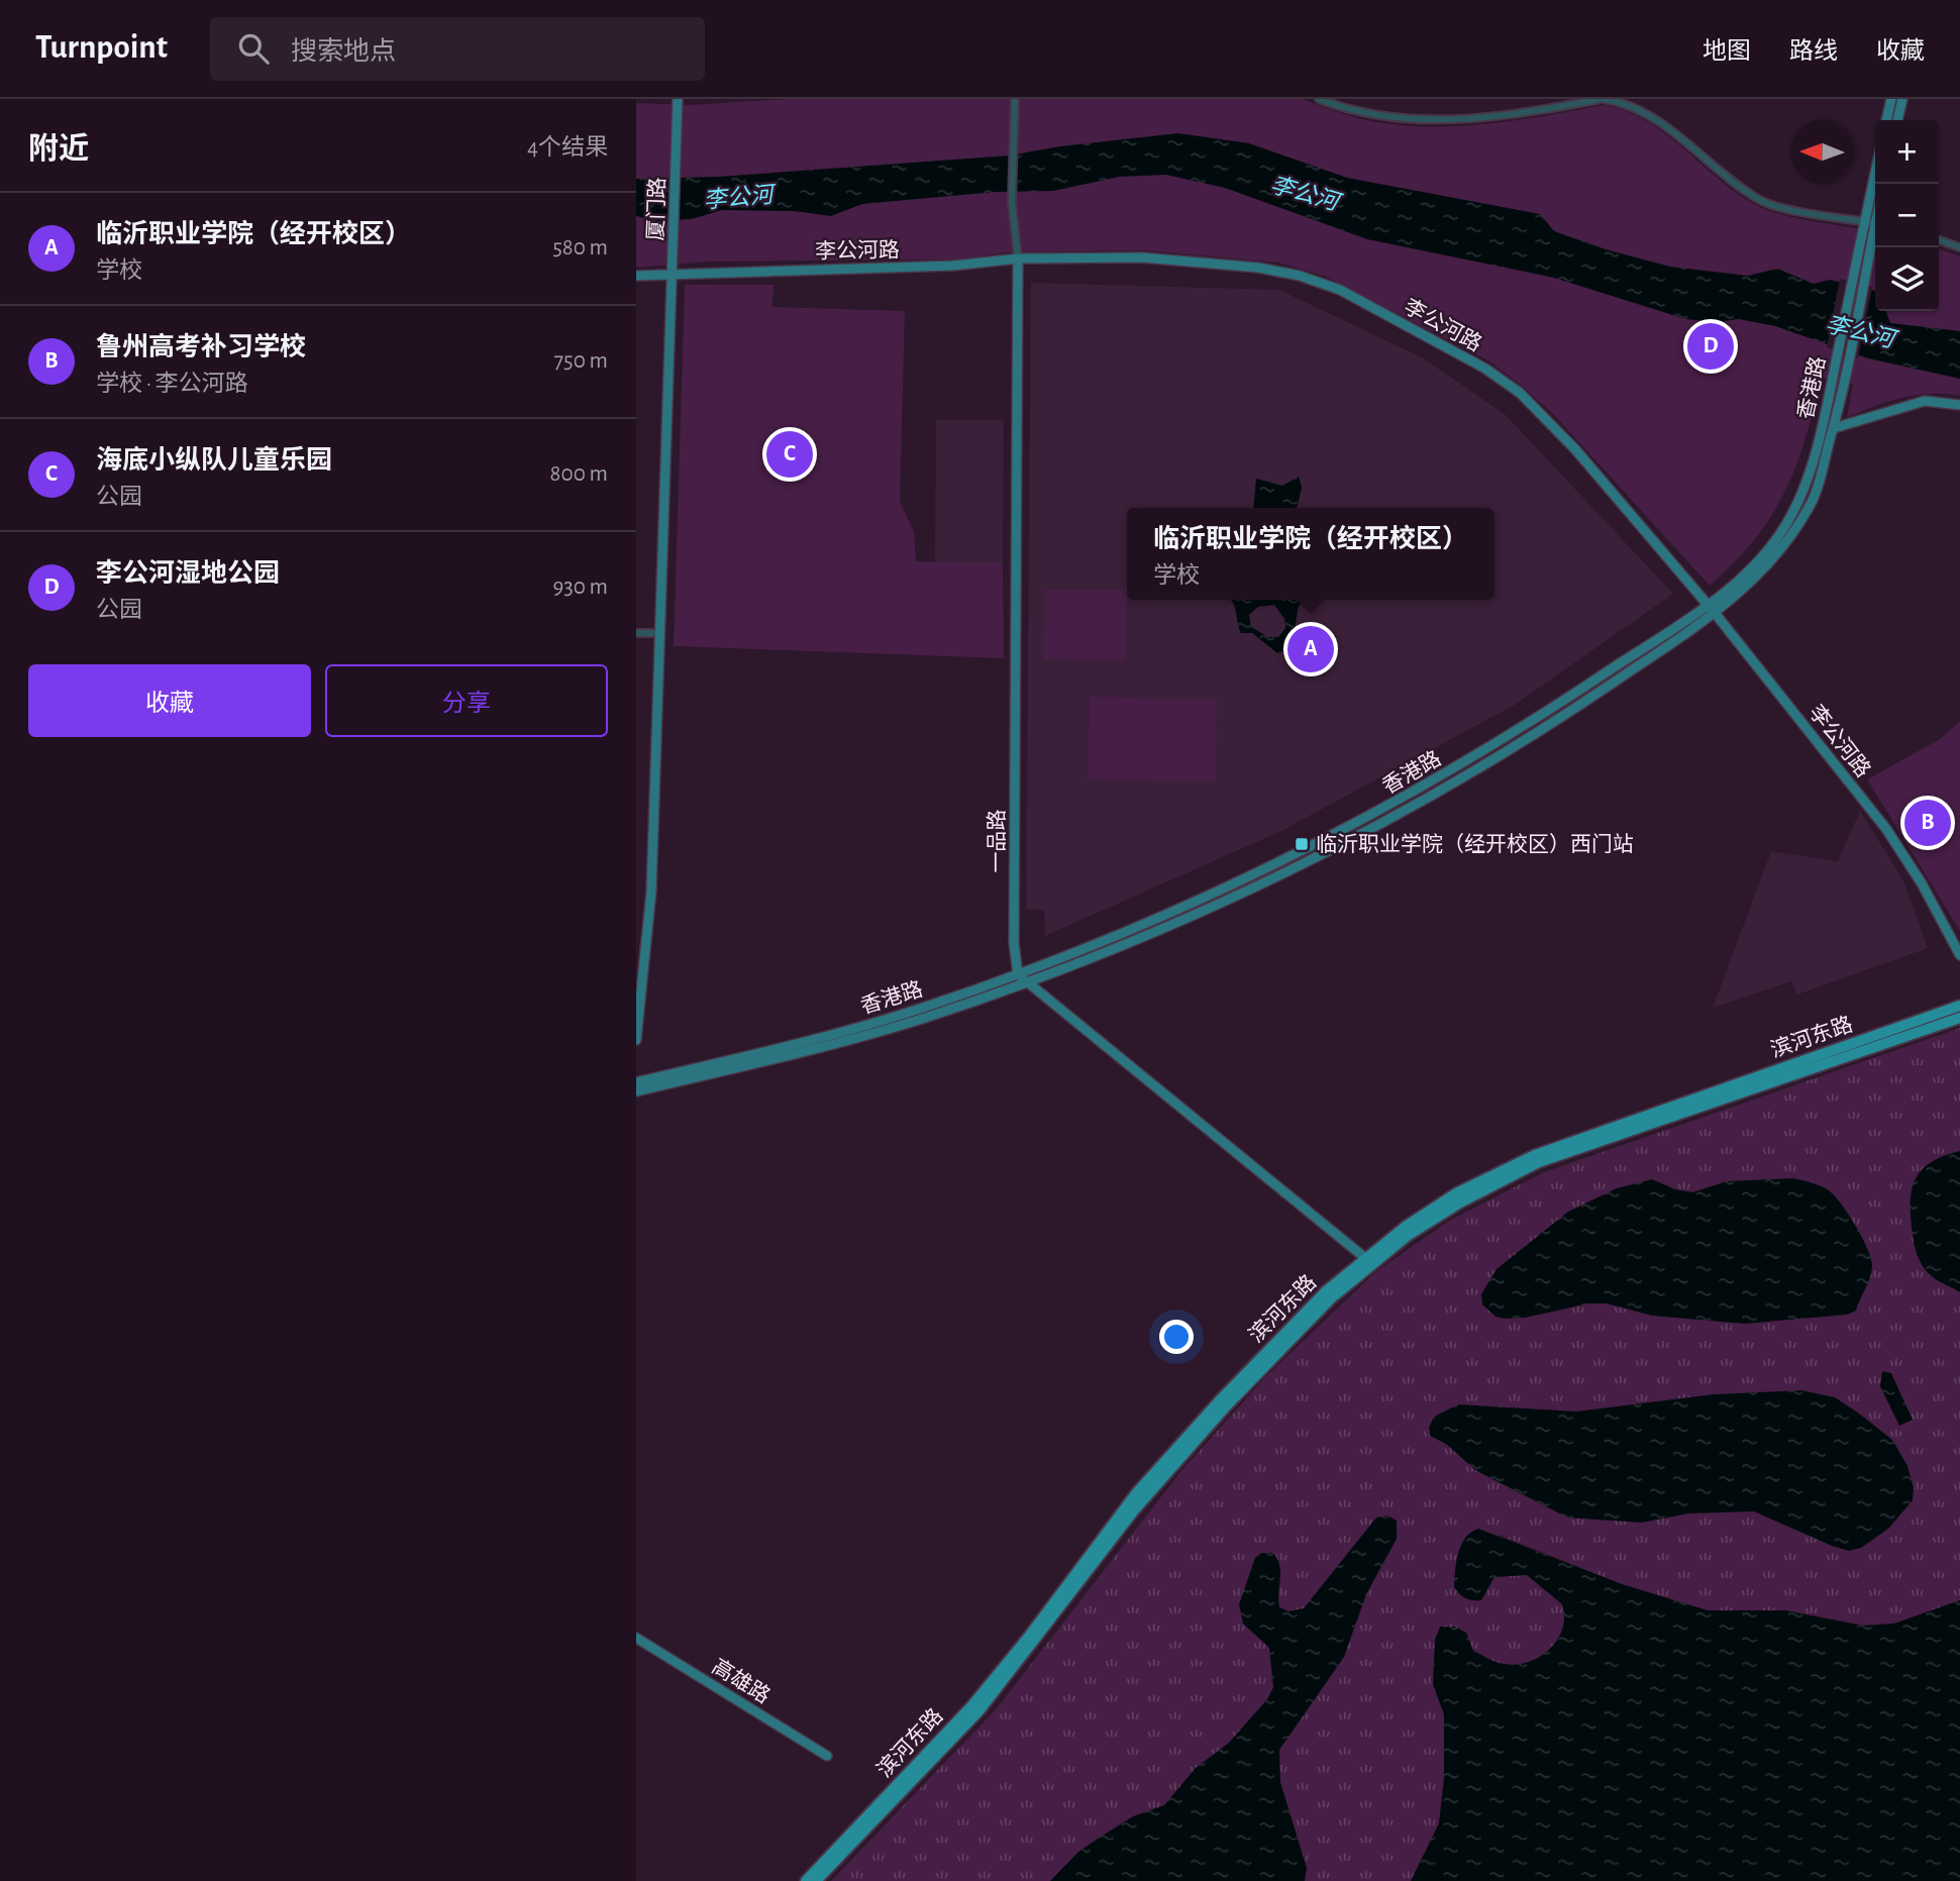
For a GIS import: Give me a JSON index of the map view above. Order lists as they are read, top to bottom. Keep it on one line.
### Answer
{"streets":{"main road":["滨河东路"],"street":["厦门路","李公河路","香港路","一品路","高雄路"]},"crossings":[["厦门路","李公河路"],["李公河路","香港路"],["李公河路","一品路"],["香港路","一品路"]],"water":["李公河"],"places":{"transit":["临沂职业学院（经开校区）西门站"]},"north":"left","page":{"header":"Turnpoint","search":"搜索地点","nav":["地图","路线","收藏"],"heading":["附近","4个结果"],"map_buttons":["+","−"],"list":[{"mark":"A","name":"临沂职业学院（经开校区）","note":"学校","value":"580 m"},{"mark":"B","name":"鲁州高考补习学校","note":"学校 · 李公河路","value":"750 m"},{"mark":"C","name":"海底小纵队儿童乐园","note":"公园","value":"800 m"},{"mark":"D","name":"李公河湿地公园","note":"公园","value":"930 m"}],"pins":["D","C","A","B"],"popup":["临沂职业学院（经开校区）","学校"],"buttons":["收藏","分享"]}}
